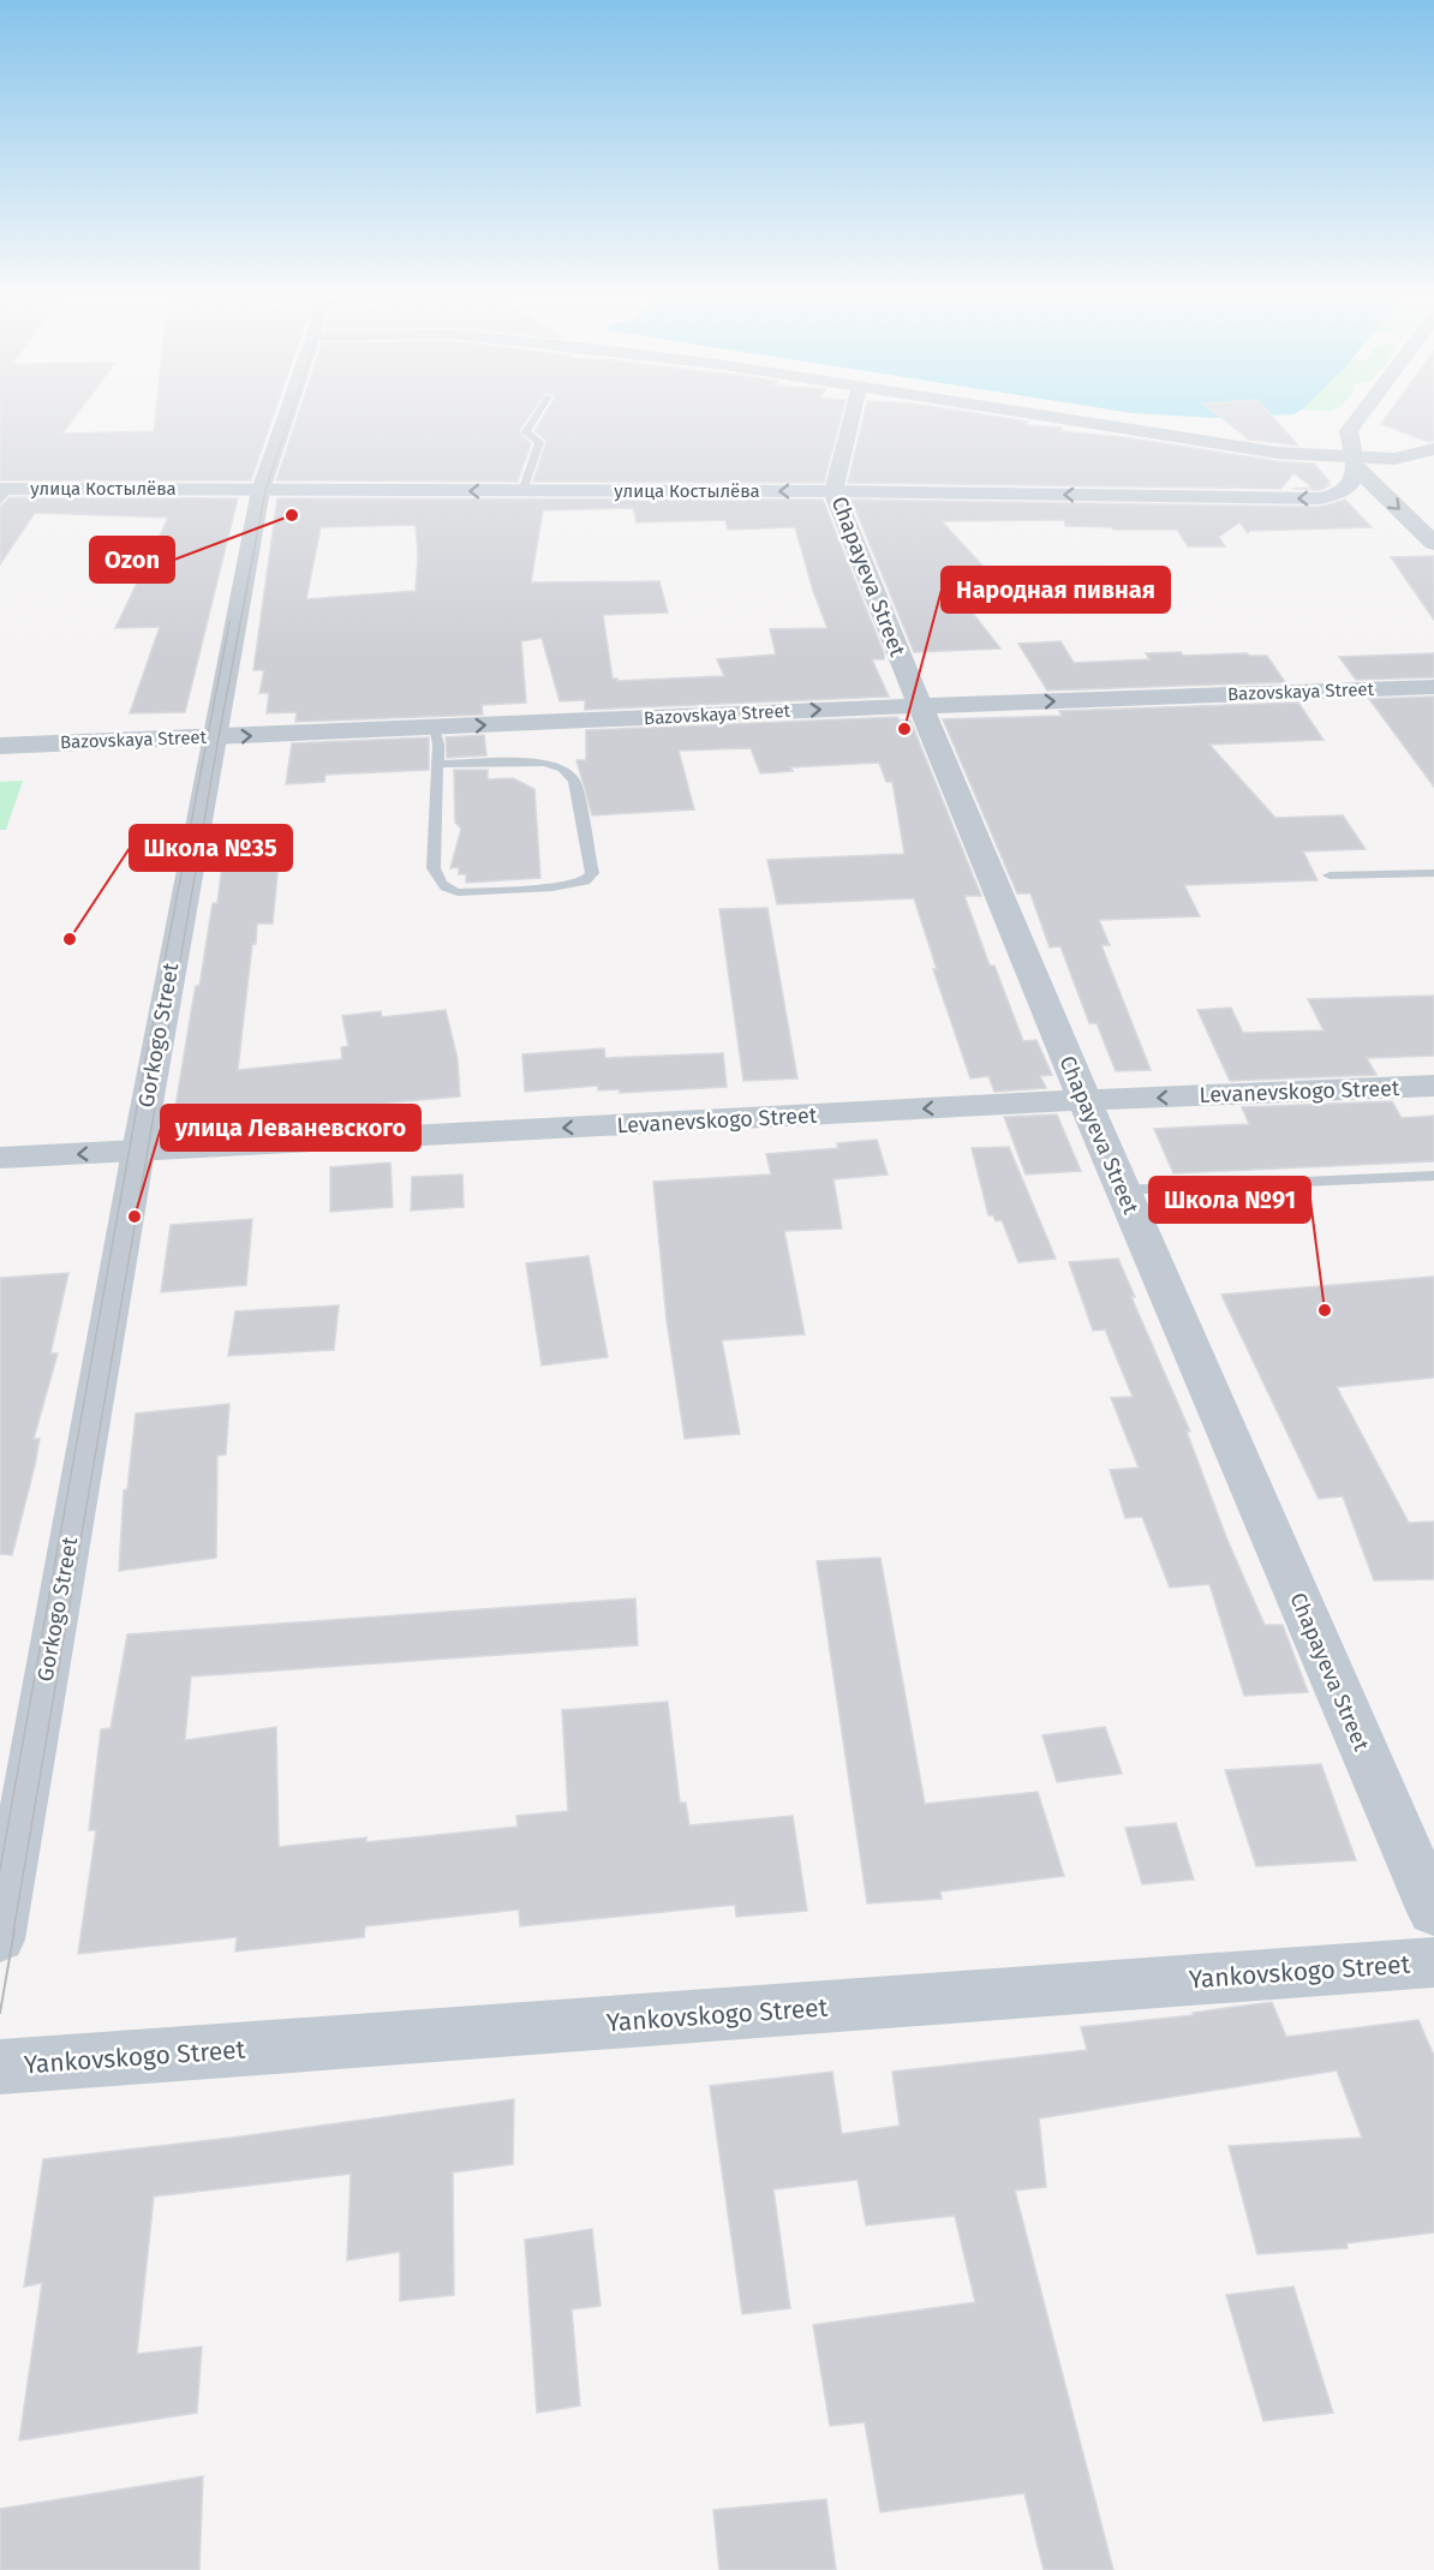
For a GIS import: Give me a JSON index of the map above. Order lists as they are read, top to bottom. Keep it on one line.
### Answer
{"streets":{"main road":["улица Костылёва"],"street":["Chapayeva Street","Bazovskaya Street","Gorkogo Street","Levanevskogo Street","Yankovskogo Street"]},"crossings":[["улица Костылёва","Chapayeva Street"],["улица Костылёва","Gorkogo Street"],["Chapayeva Street","Bazovskaya Street"],["Chapayeva Street","Levanevskogo Street"],["Bazovskaya Street","Gorkogo Street"],["Gorkogo Street","Levanevskogo Street"]],"one_way":["улица Костылёва","Levanevskogo Street"],"places":["Ozon","Народная пивная","Школа №35","улица Леваневского","Школа №91"]}
